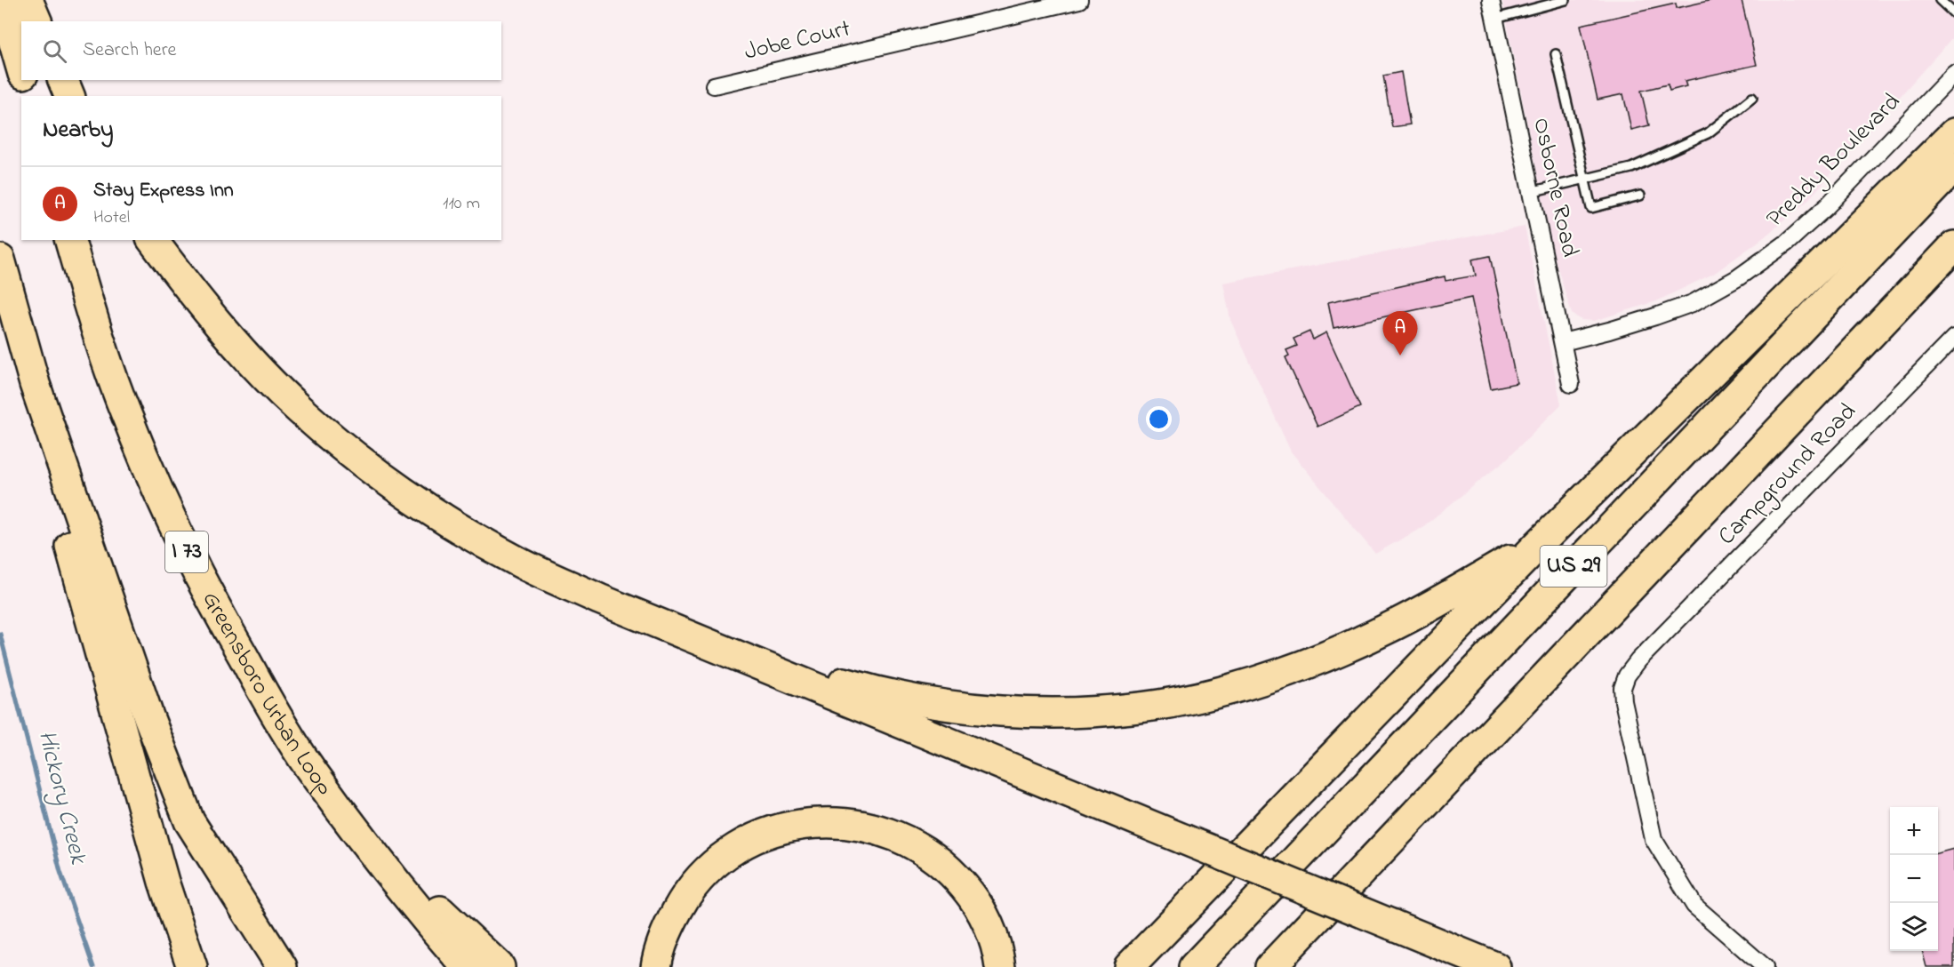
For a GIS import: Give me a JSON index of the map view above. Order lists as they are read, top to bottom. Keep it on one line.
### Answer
{"streets":{"highway":["I 73","US 29","Greensboro Urban Loop"],"street":["Jobe Court","Preddy Boulevard","Osborne Road","Campground Road"]},"crossings":[["Preddy Boulevard","Osborne Road"],["I 73","Greensboro Urban Loop"]],"water":["Hickory Creek"],"page":{"search":"Search here","heading":"Nearby","list":[{"mark":"A","name":"Stay Express Inn","note":"Hotel","value":"110 m"}],"pins":"A","map_buttons":["+","−"]}}
